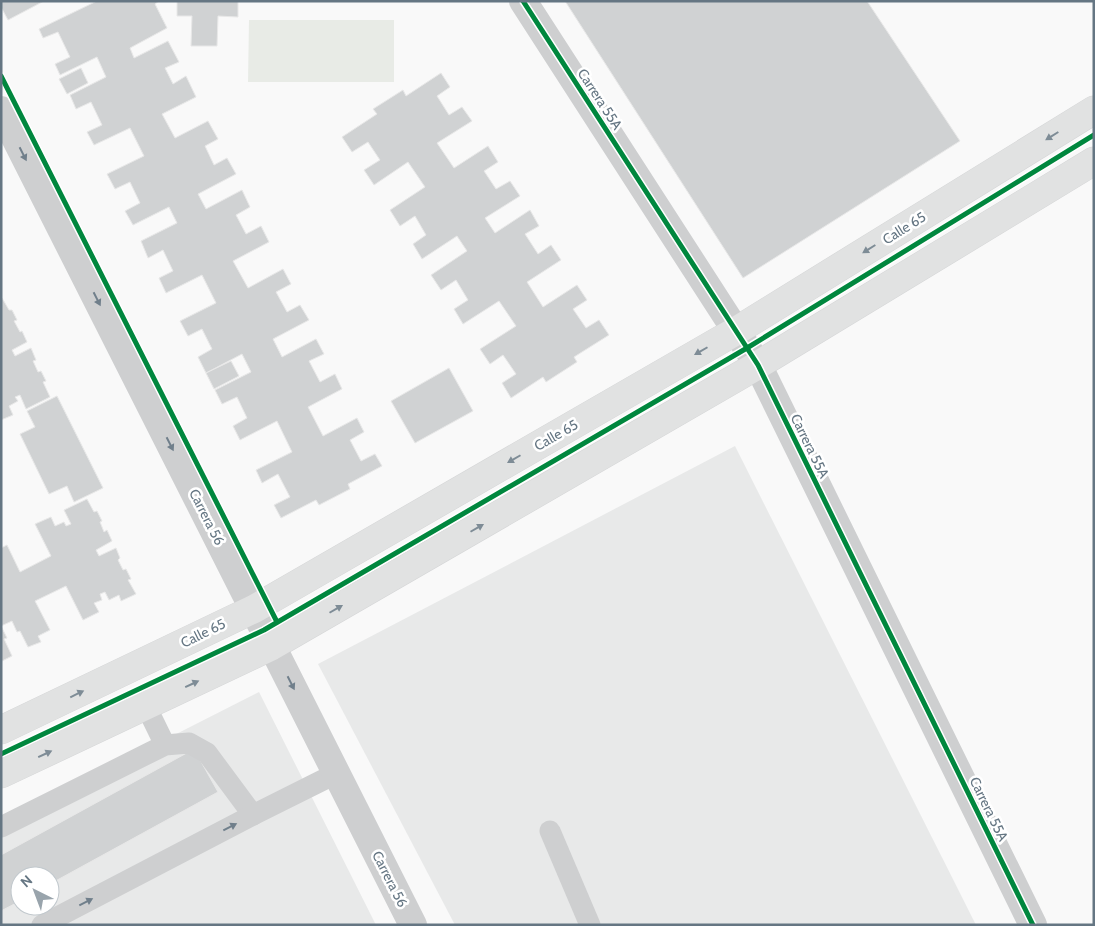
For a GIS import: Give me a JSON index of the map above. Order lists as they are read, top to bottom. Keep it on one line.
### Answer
{"streets":{"street":["Carrera 55A","Calle 65","Carrera 56"]},"crossings":[["Carrera 55A","Calle 65"],["Calle 65","Carrera 56"]],"one_way":["Carrera 56"],"north":"top left"}
